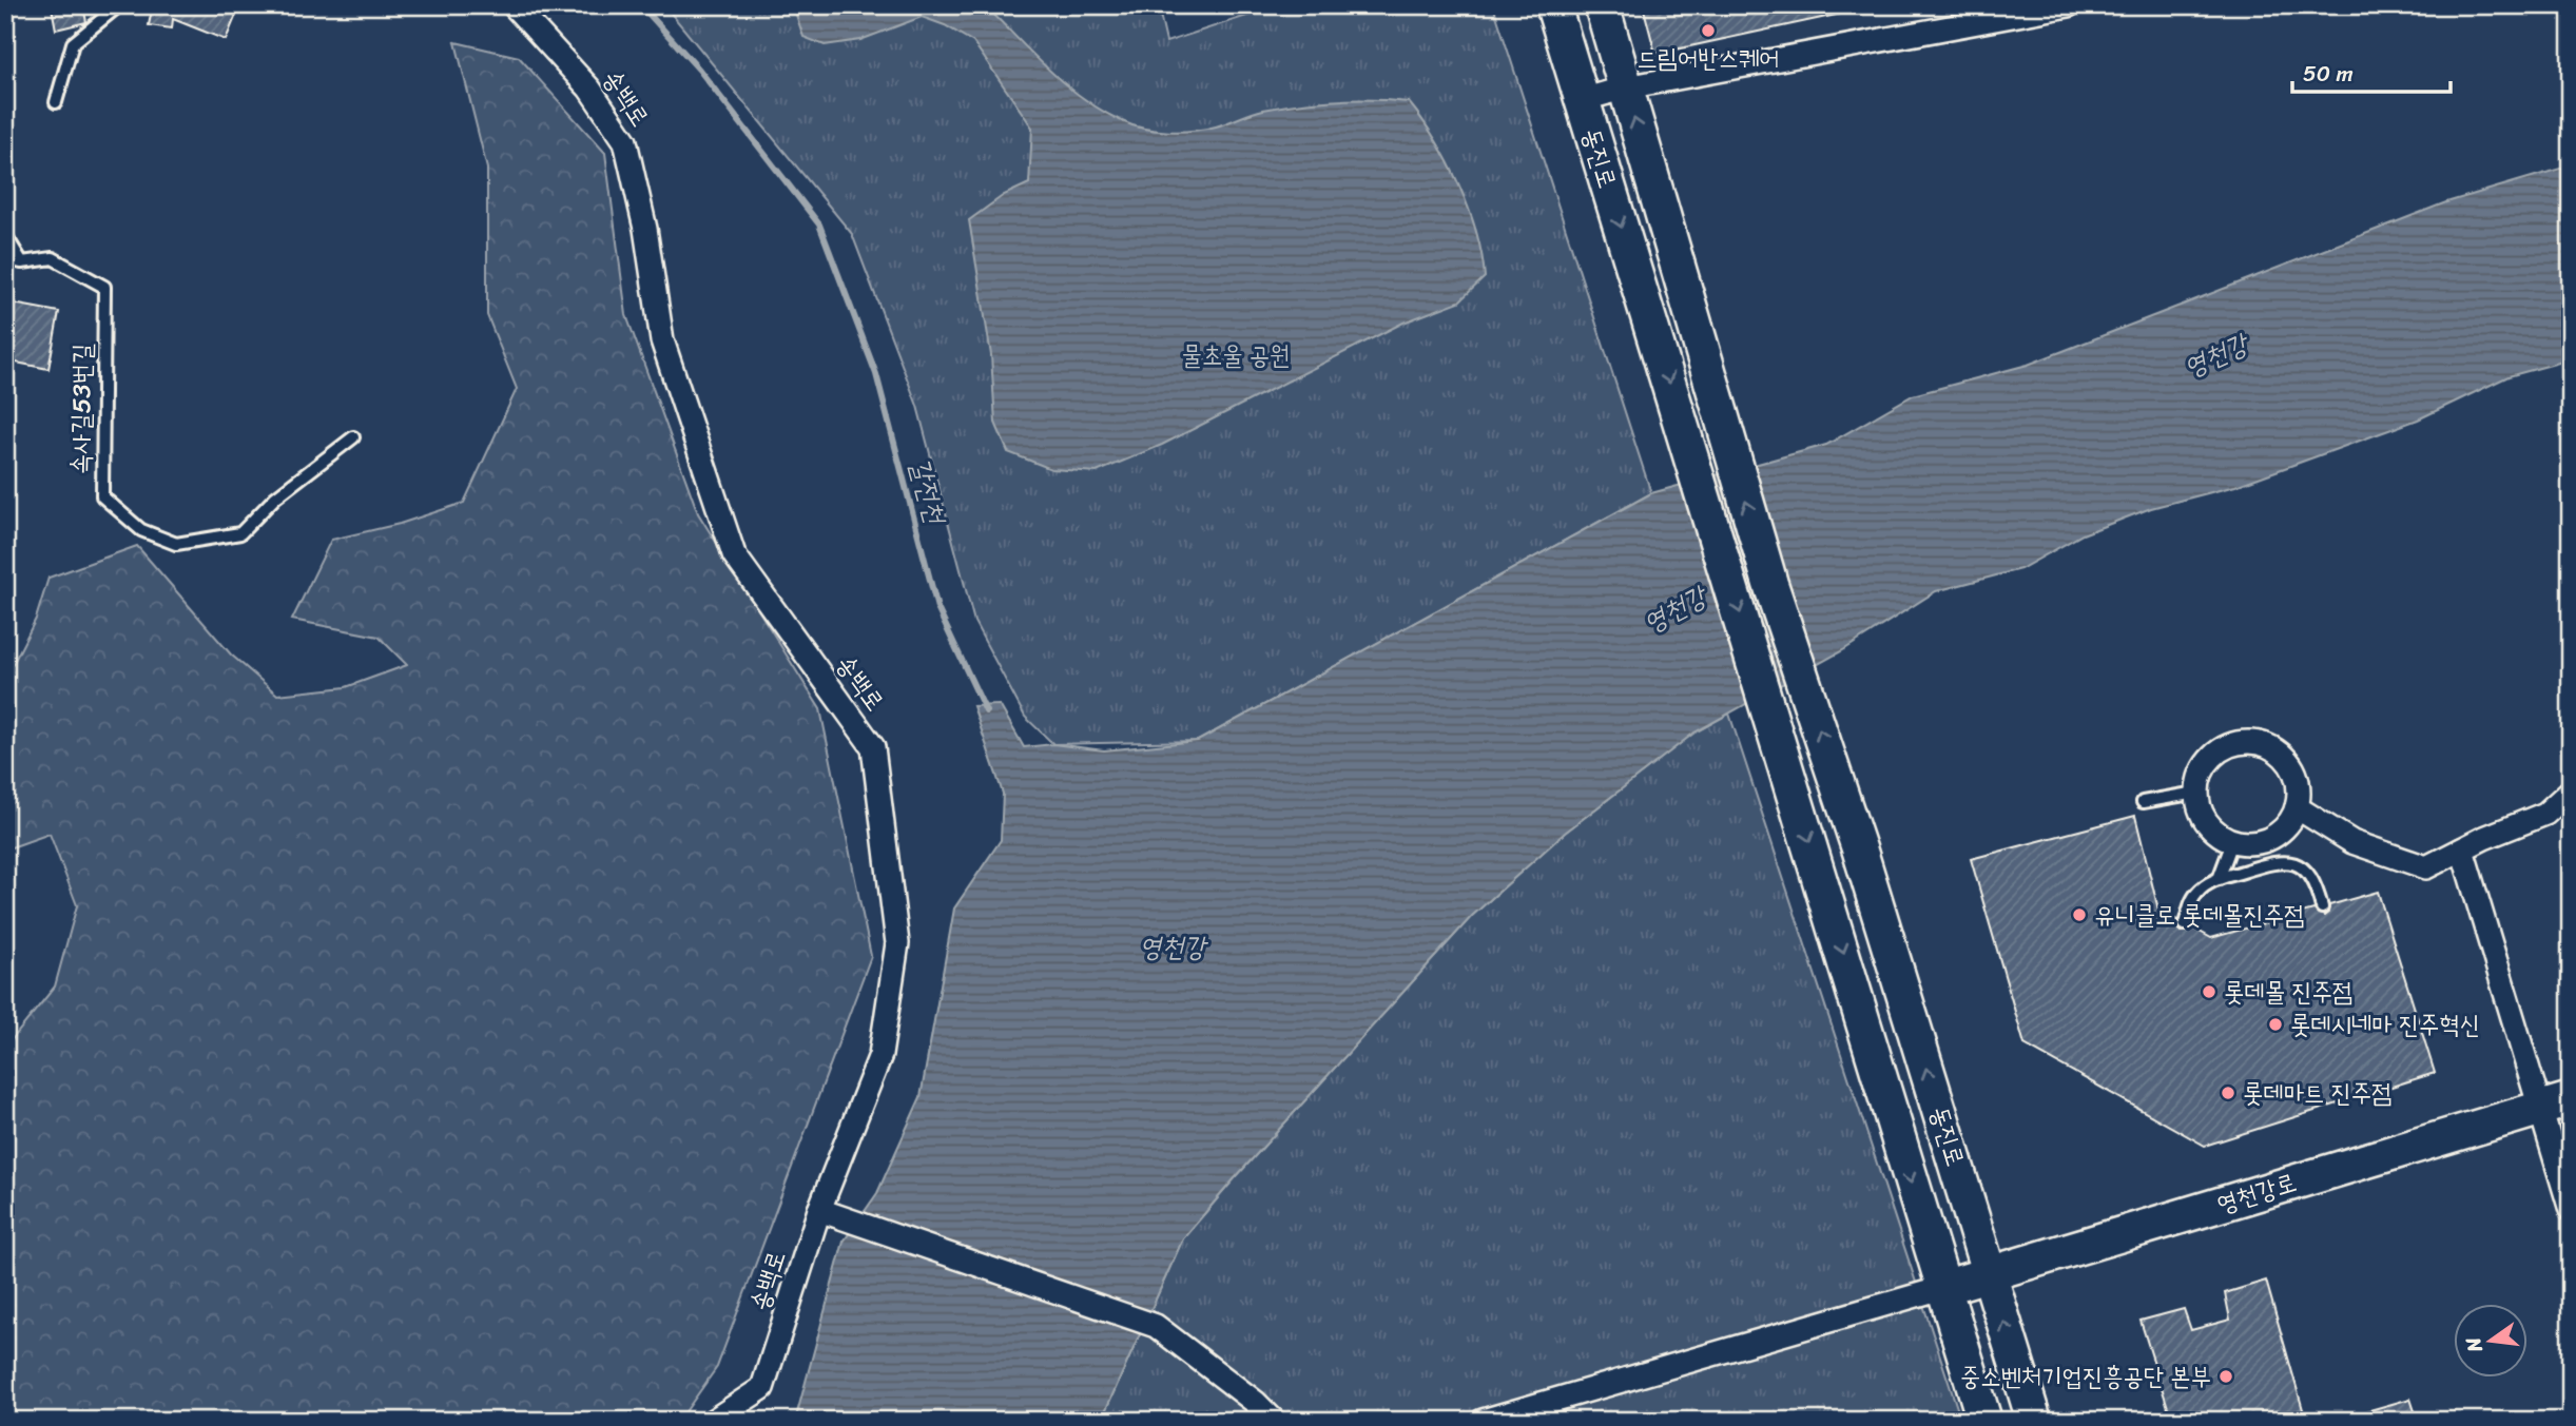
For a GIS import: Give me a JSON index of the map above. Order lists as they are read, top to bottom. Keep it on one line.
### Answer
{"streets":{"street":["송백로","동진로","영천강로"],"lane":["속사길53번길"]},"crossings":[["동진로","영천강로"]],"water":["영천강","갈전천"],"parks":["물초울 공원"],"places":["드림어반스퀘어","유니클로 롯데몰진주점","롯데몰 진주점","롯데시네마 진주혁신","롯데마트 진주점","중소벤처기업진흥공단 본부"],"scale_bar":"50 m","north":"left"}
